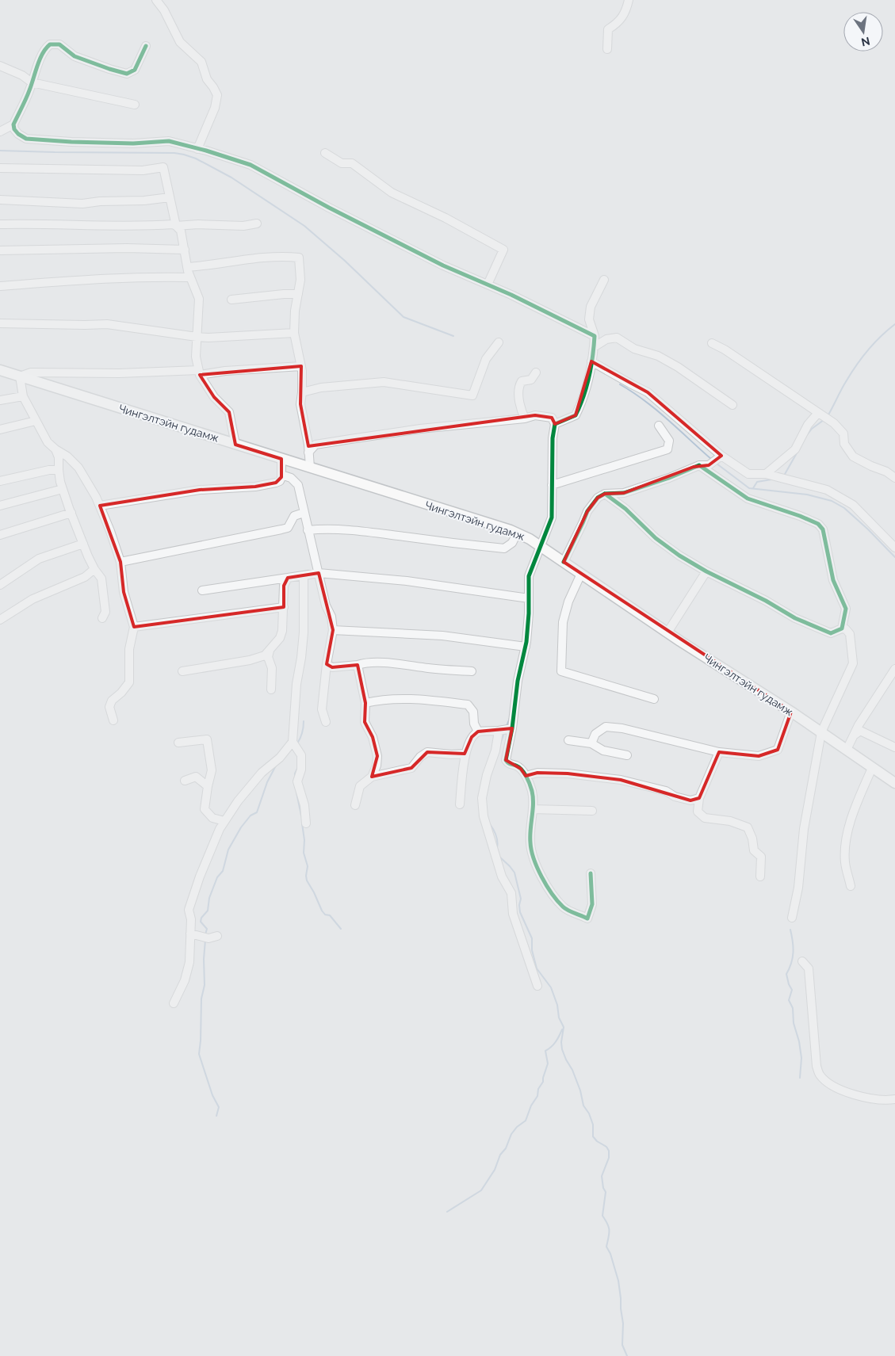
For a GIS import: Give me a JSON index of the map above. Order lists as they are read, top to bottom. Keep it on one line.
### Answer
{"streets":{"main road":["Чингэлтэйн гудамж"]},"north":"bottom"}
